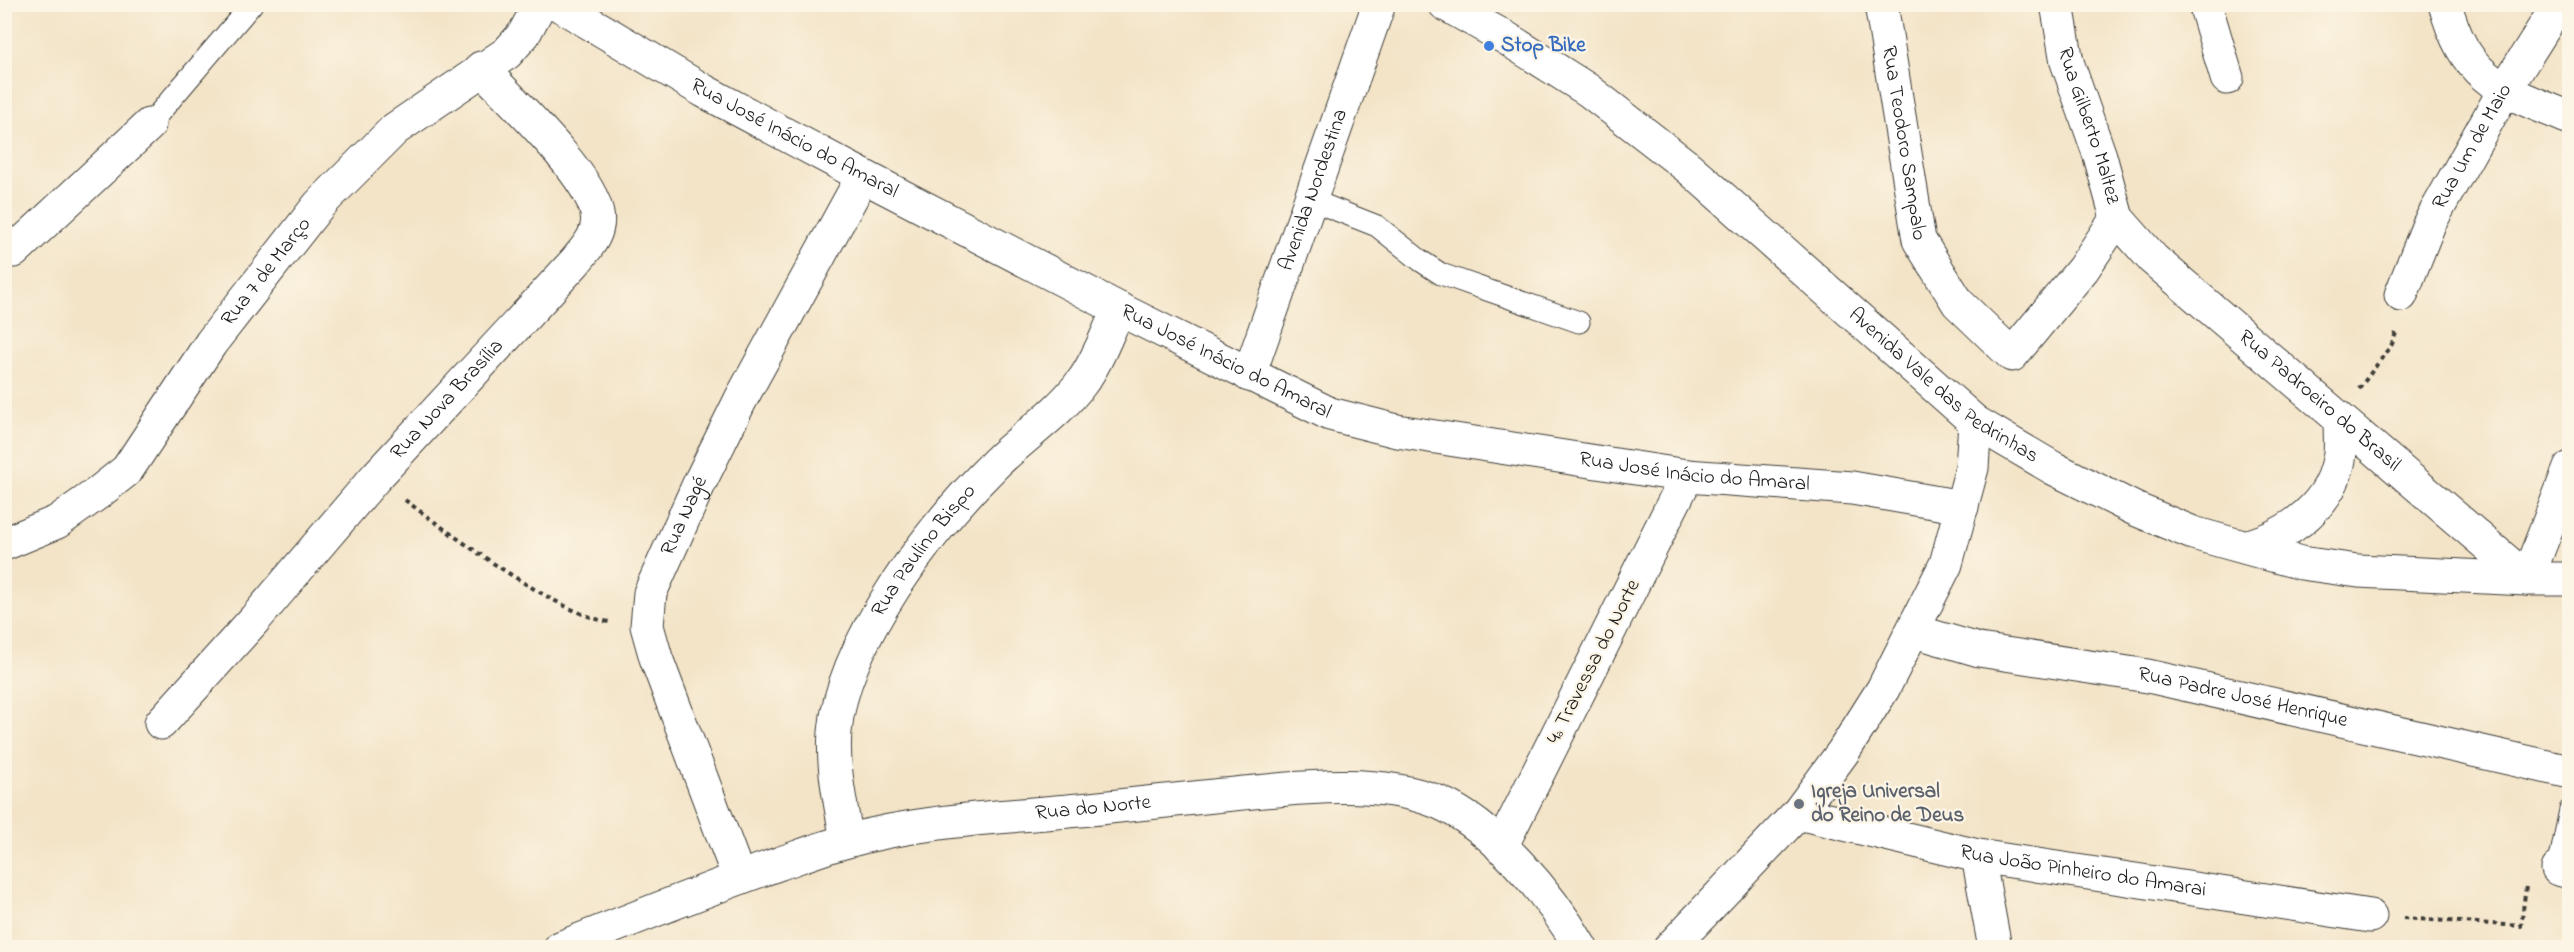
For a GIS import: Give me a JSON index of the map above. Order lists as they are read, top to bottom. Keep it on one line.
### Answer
{"streets":{"street":["Rua Gilberto Maltez","Rua José Inácio do Amaral","Rua Teodoro Sampalo","Rua Um de Maio","Avenida Nordestina","Rua 7 de Março","Avenida Vale das Pedrinhas","Rua Nova Brasília","Rua Padroeiro do Brasil","Rua Nagé","Rua Paulino Bispo","4ª Travessa do Norte","Rua Padre José Henrique","Rua do Norte","Rua João Pinheiro do Amarai"]},"crossings":[["Rua Gilberto Maltez","Rua Teodoro Sampalo"],["Rua Gilberto Maltez","Rua Padroeiro do Brasil"],["Rua José Inácio do Amaral","Avenida Nordestina"],["Rua José Inácio do Amaral","Rua Nagé"],["Rua José Inácio do Amaral","Rua Paulino Bispo"],["Rua José Inácio do Amaral","4ª Travessa do Norte"],["Rua 7 de Março","Rua Nova Brasília"],["Avenida Vale das Pedrinhas","Rua Padroeiro do Brasil"],["Rua Nagé","Rua do Norte"],["Rua Paulino Bispo","Rua do Norte"],["4ª Travessa do Norte","Rua do Norte"]],"places":["Stop Bike","Igreja Universal do Reino de Deus"]}
